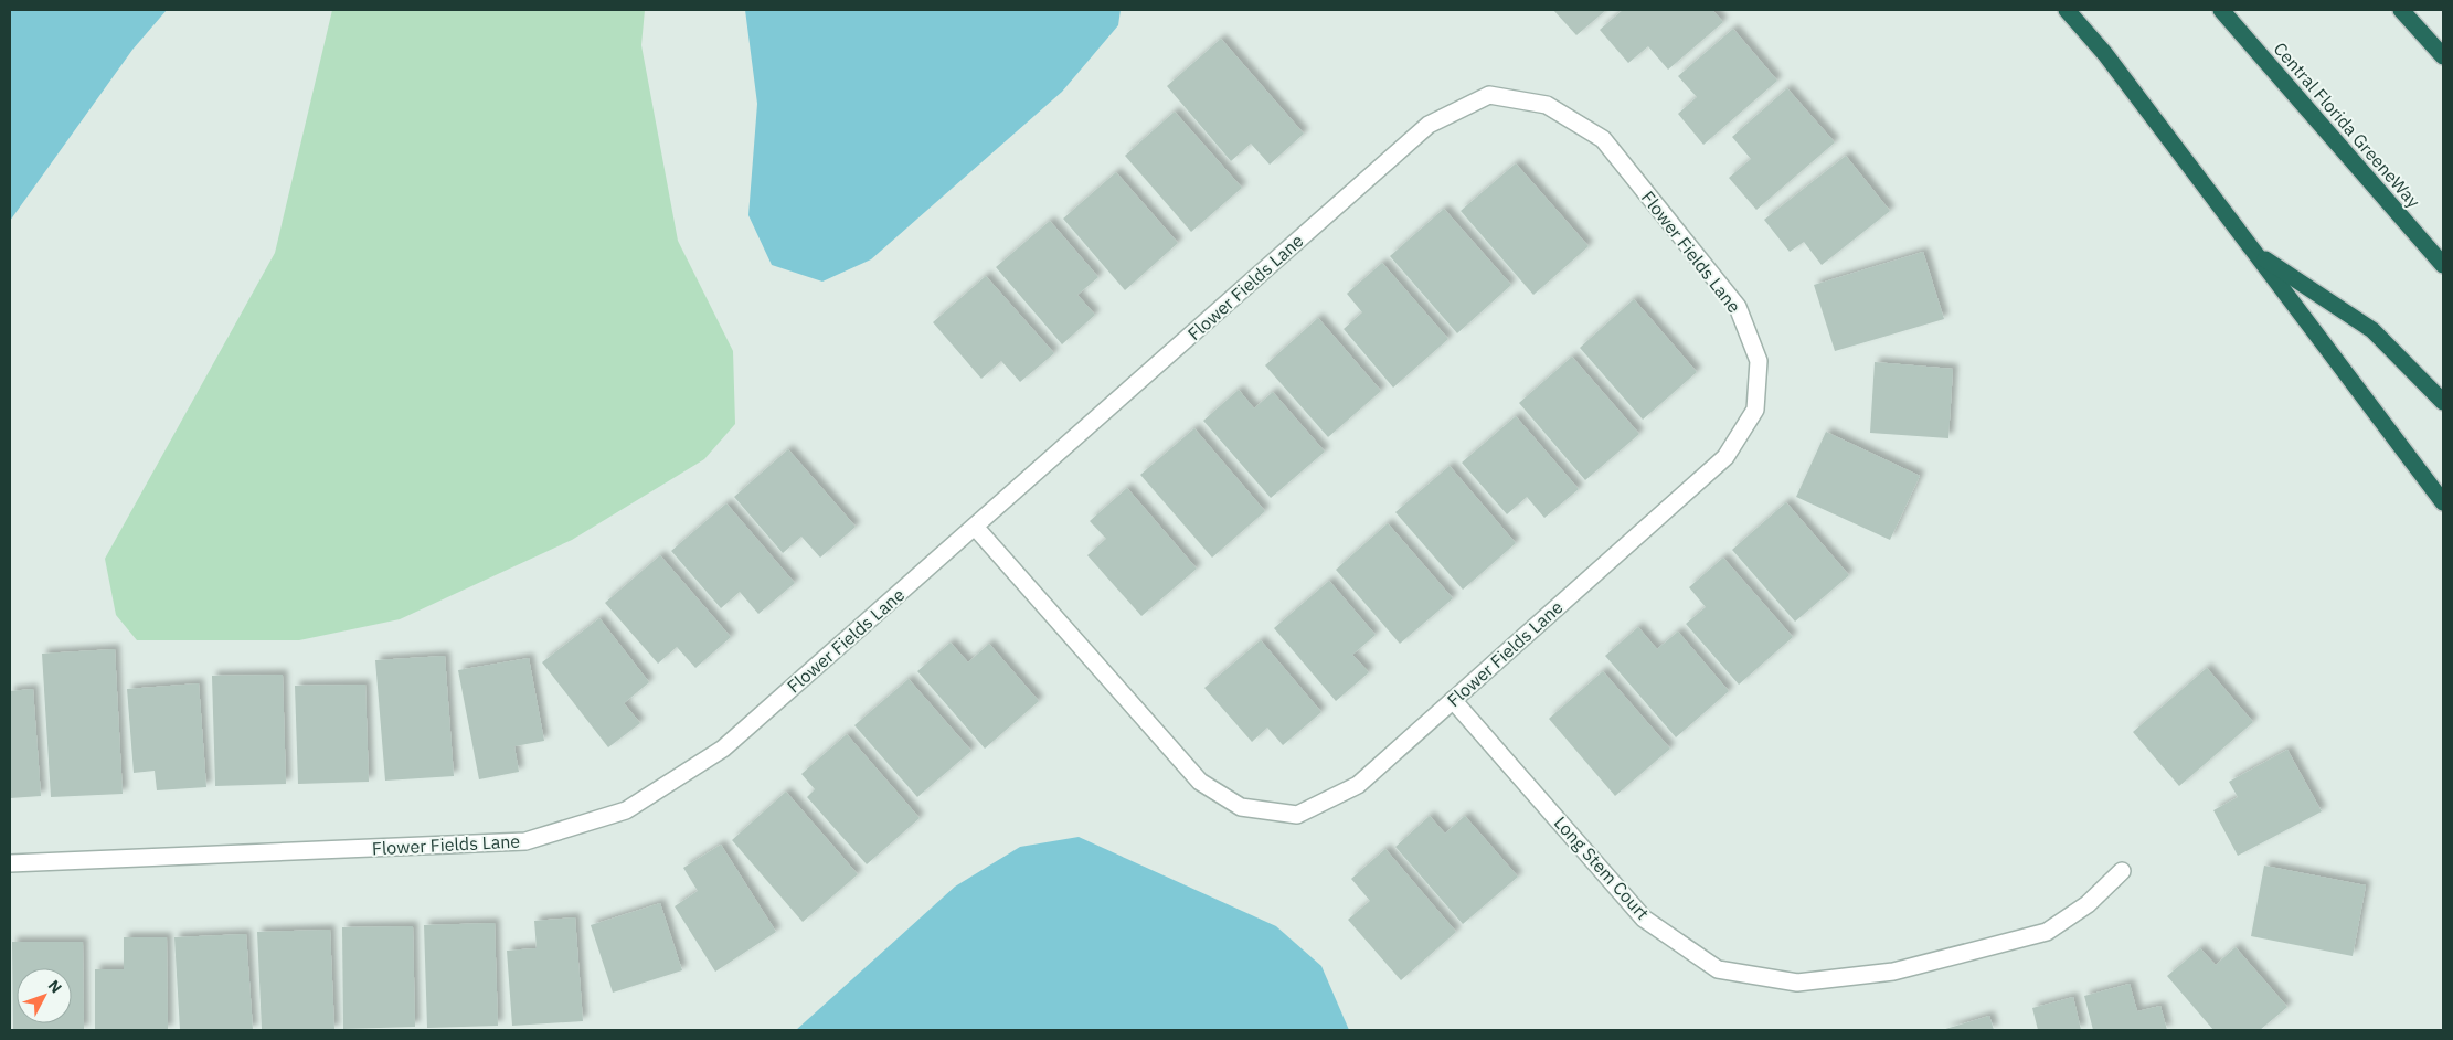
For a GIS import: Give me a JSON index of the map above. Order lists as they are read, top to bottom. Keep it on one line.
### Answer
{"streets":{"highway":["Central Florida GreeneWay"],"street":["Flower Fields Lane","Long Stem Court"]},"crossings":[["Flower Fields Lane","Long Stem Court"]],"north":"top right"}
